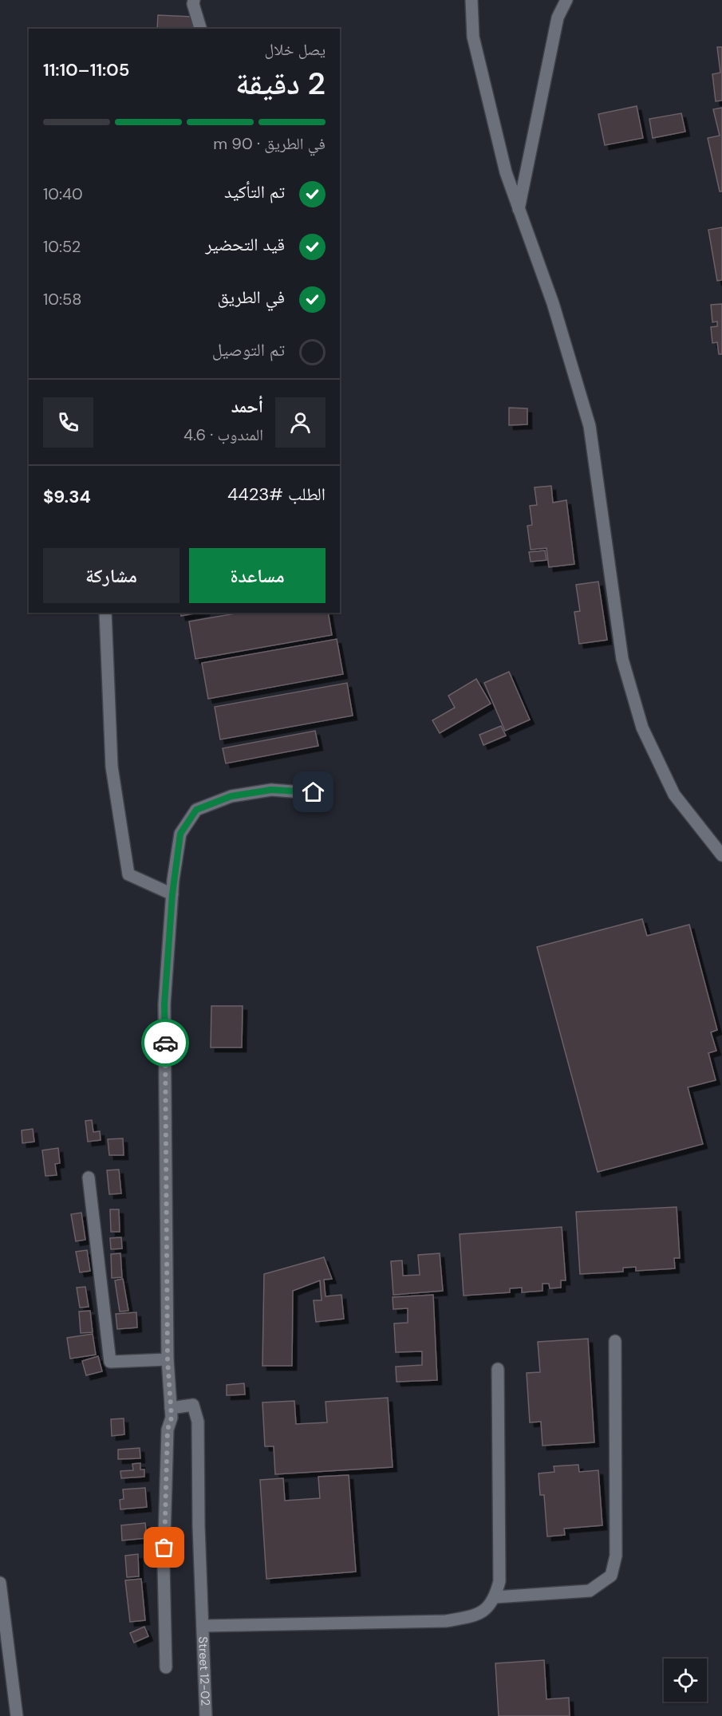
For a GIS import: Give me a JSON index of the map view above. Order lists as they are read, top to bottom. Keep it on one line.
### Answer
{"streets":{"street":["Street 12-02"]},"page":{"heading":["2 دقيقة","يصل خلال","11:05–11:10"],"panel":["أحمد","المندوب · 4.6","الطلب #4423","$9.34"],"bar":"في الطريق · 90 m","list":[["تم التأكيد","10:40"],["قيد التحضير","10:52"],["في الطريق","10:58"],"تم التوصيل"],"buttons":["مساعدة","مشاركة"]}}
